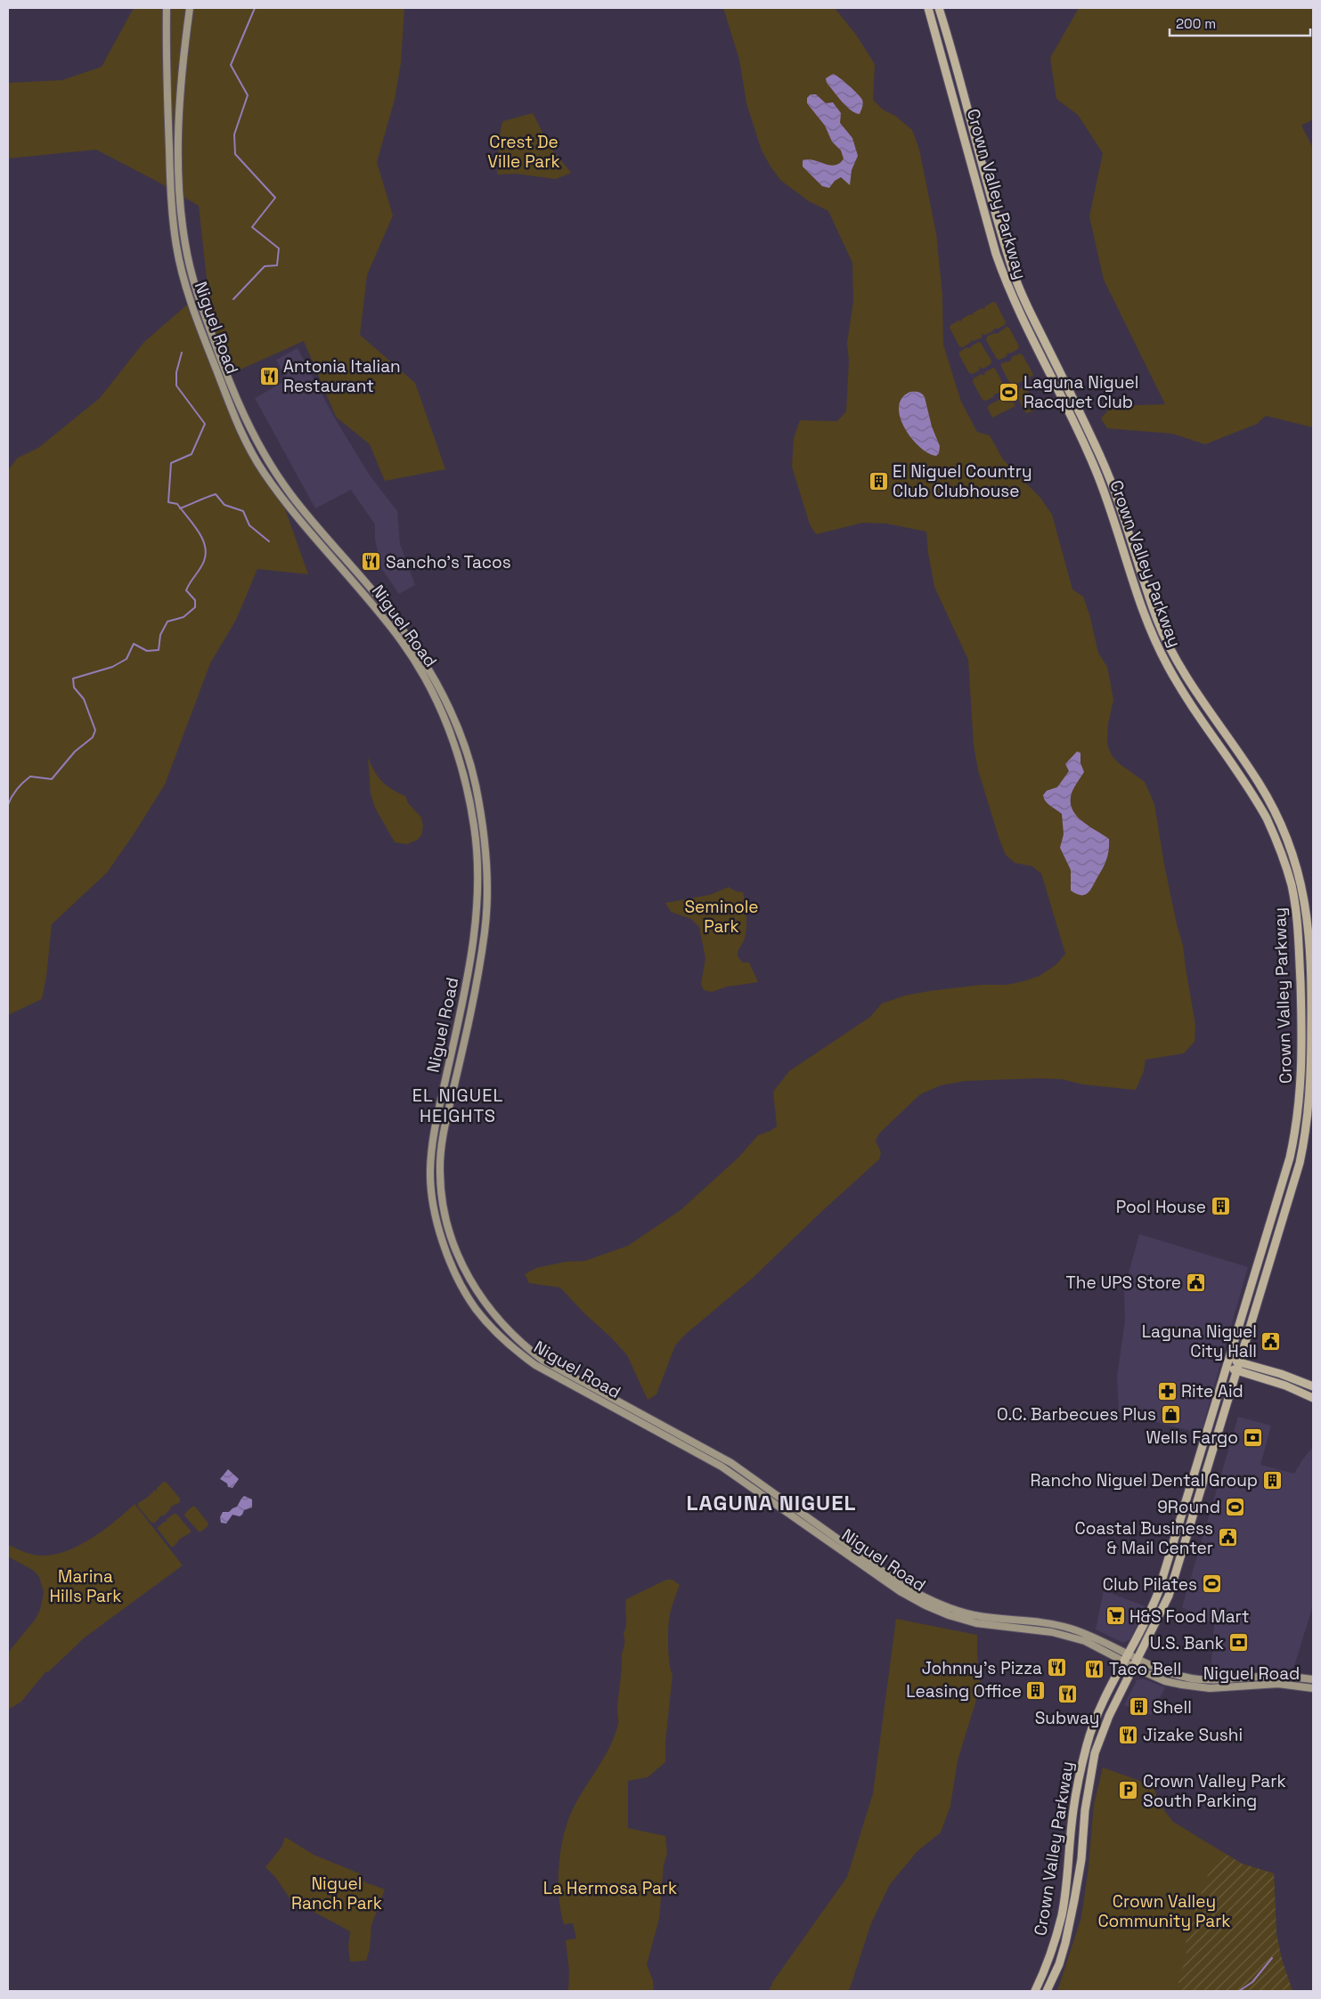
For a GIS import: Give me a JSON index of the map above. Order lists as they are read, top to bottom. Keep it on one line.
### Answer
{"streets":{"main road":["Crown Valley Parkway","Niguel Road"]},"crossings":[["Crown Valley Parkway","Niguel Road"]],"districts":["EL NIGUEL HEIGHTS","LAGUNA NIGUEL"],"parks":["Crest De Ville Park","Seminole Park","Marina Hills Park","Niguel Ranch Park","La Hermosa Park","Crown Valley Community Park"],"places":{"restaurant":["Antonia Italian Restaurant","Sancho's Tacos","Johnny's Pizza","Taco Bell","Subway","Jizake Sushi"],"sports":["Laguna Niguel Racquet Club","9Round","Club Pilates"],"building":["El Niguel Country Club Clubhouse","Pool House","Rancho Niguel Dental Group","Leasing Office","Shell"],"public building":["The UPS Store","Laguna Niguel City Hall","Coastal Business & Mail Center"],"pharmacy":["Rite Aid"],"shop":["O.C. Barbecues Plus"],"bank":["Wells Fargo","U.S. Bank"],"supermarket":["H&S Food Mart"],"parking":["Crown Valley Park South Parking"]},"scale_bar":"200 m"}
